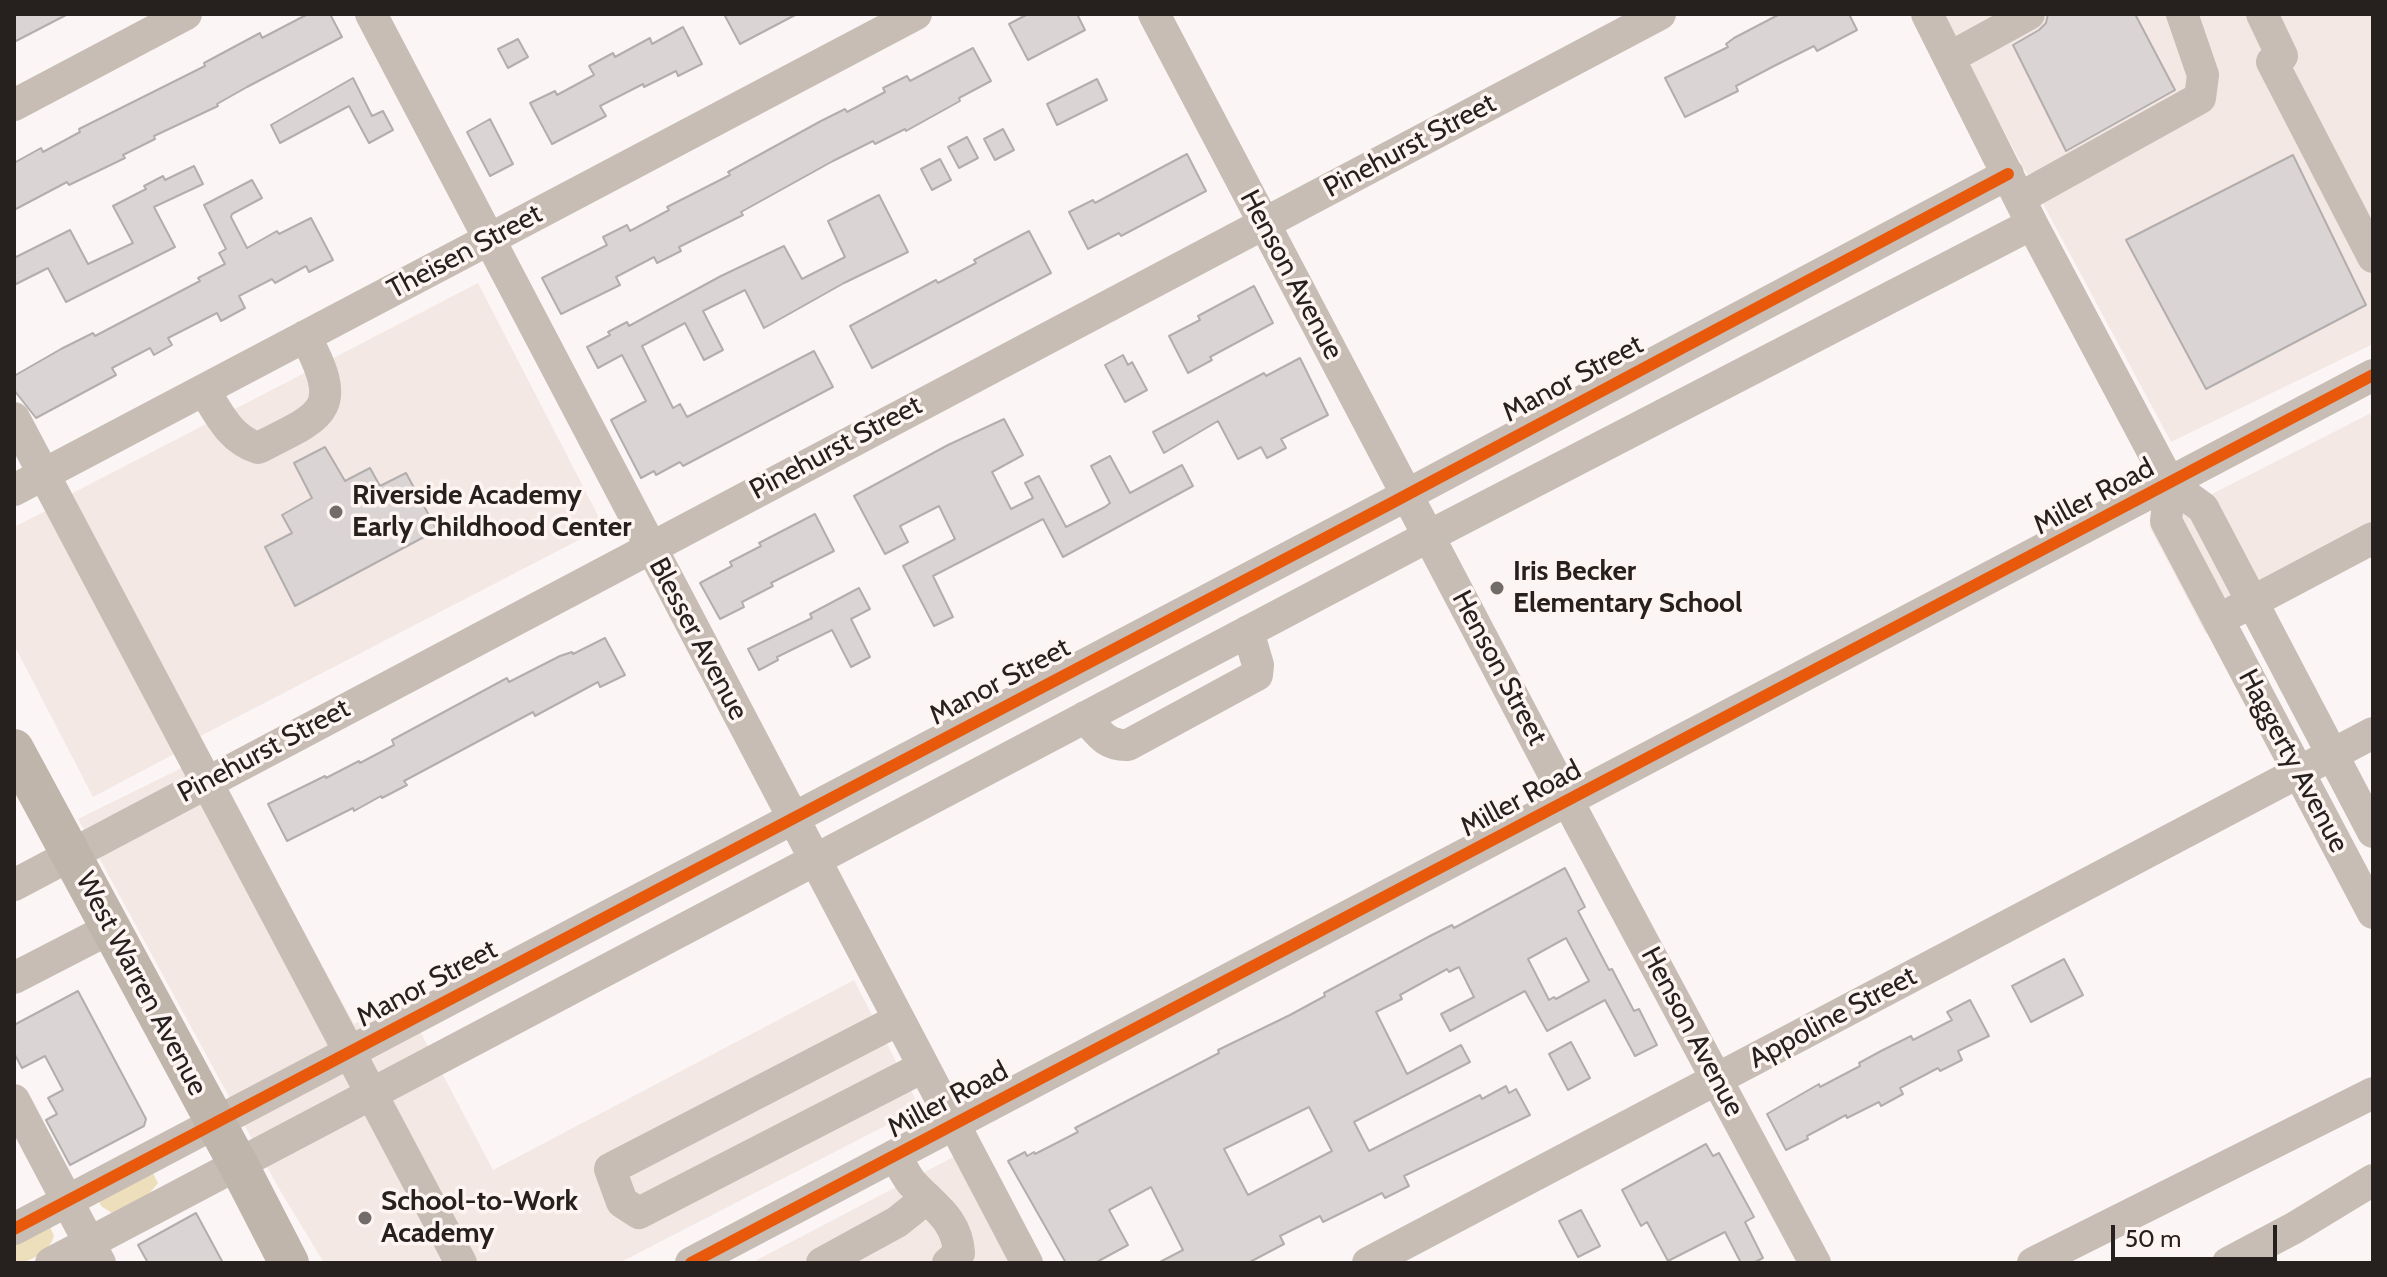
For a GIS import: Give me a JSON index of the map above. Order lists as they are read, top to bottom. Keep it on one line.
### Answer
{"streets":{"main road":["West Warren Avenue"],"street":["Pinehurst Street","Theisen Street","Henson Avenue","Manor Street","Miller Road","Blesser Avenue","Henson Street","Haggerty Avenue","Appoline Street"]},"crossings":[["Pinehurst Street","Henson Avenue"],["Pinehurst Street","Blesser Avenue"],["Pinehurst Street","West Warren Avenue"],["Theisen Street","Blesser Avenue"],["Henson Avenue","Manor Street"],["Henson Avenue","Miller Road"],["Henson Avenue","Henson Street"],["Henson Avenue","Appoline Street"],["Manor Street","Blesser Avenue"],["Manor Street","Haggerty Avenue"],["Manor Street","West Warren Avenue"],["Miller Road","Blesser Avenue"],["Miller Road","Henson Street"],["Miller Road","Haggerty Avenue"],["Haggerty Avenue","Appoline Street"]],"places":["Riverside Academy Early Childhood Center","Iris Becker Elementary School","School-to-Work Academy"],"scale_bar":"50 m"}
